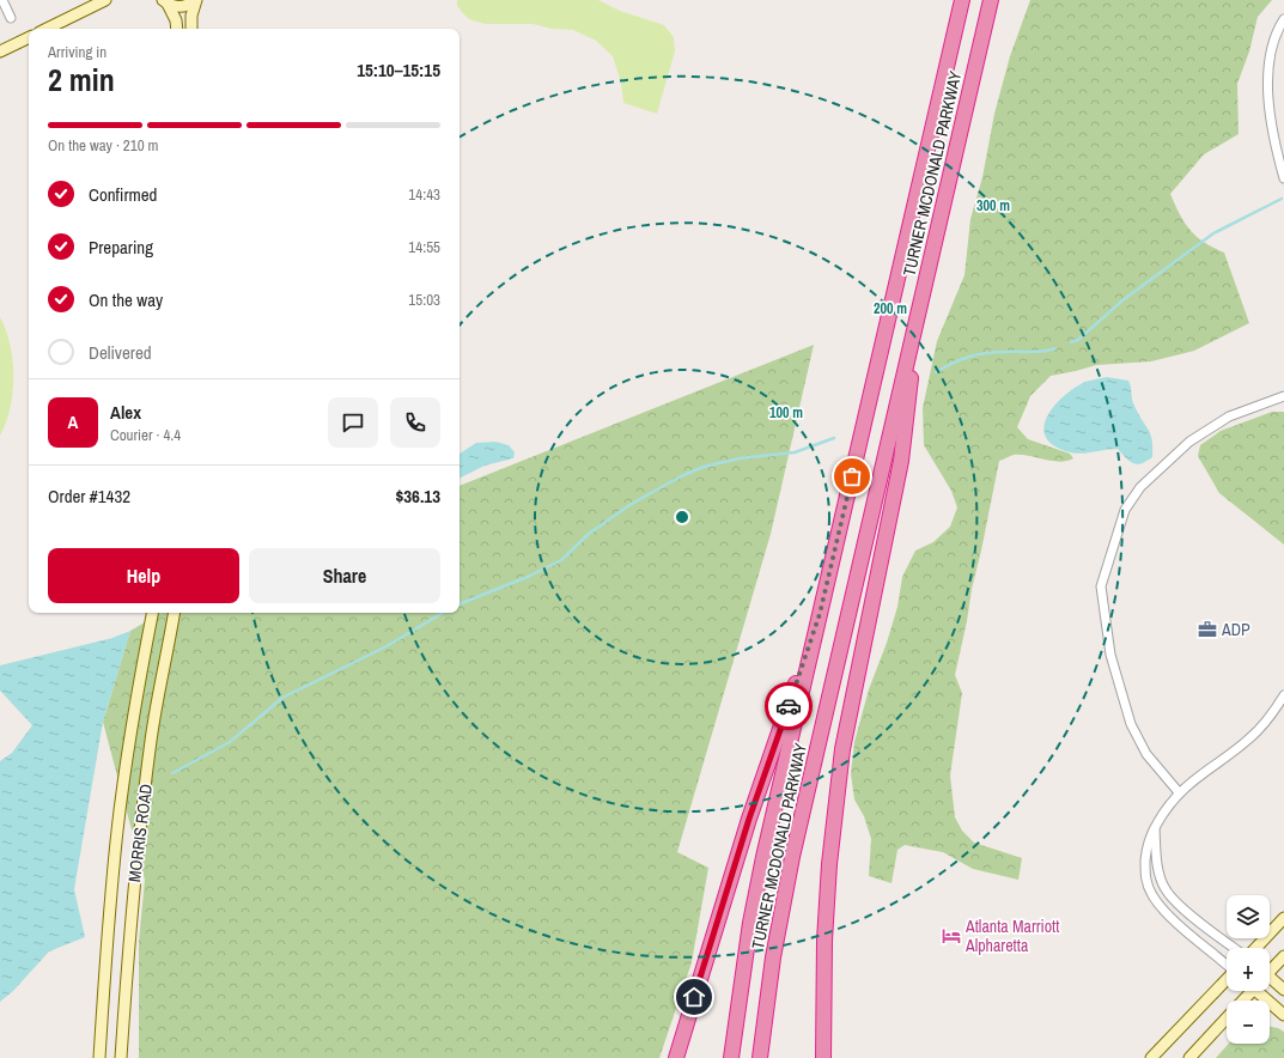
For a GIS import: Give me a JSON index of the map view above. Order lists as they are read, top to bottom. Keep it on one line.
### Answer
{"streets":{"highway":["TURNER MCDONALD PARKWAY"],"street":["MORRIS ROAD"]},"places":{"office":["ADP"],"hotel":["Atlanta Marriott Alpharetta"]},"page":{"heading":["2 min","Arriving in","15:10–15:15"],"panel":["Alex","Courier · 4.4","Order #1432","$36.13"],"bar":"On the way · 210 m","list":[["Confirmed","14:43"],["Preparing","14:55"],["On the way","15:03"],"Delivered"],"round":"A","buttons":["Help","Share"],"map_buttons":["+","−"]},"rings":["300 m","200 m","100 m"]}
